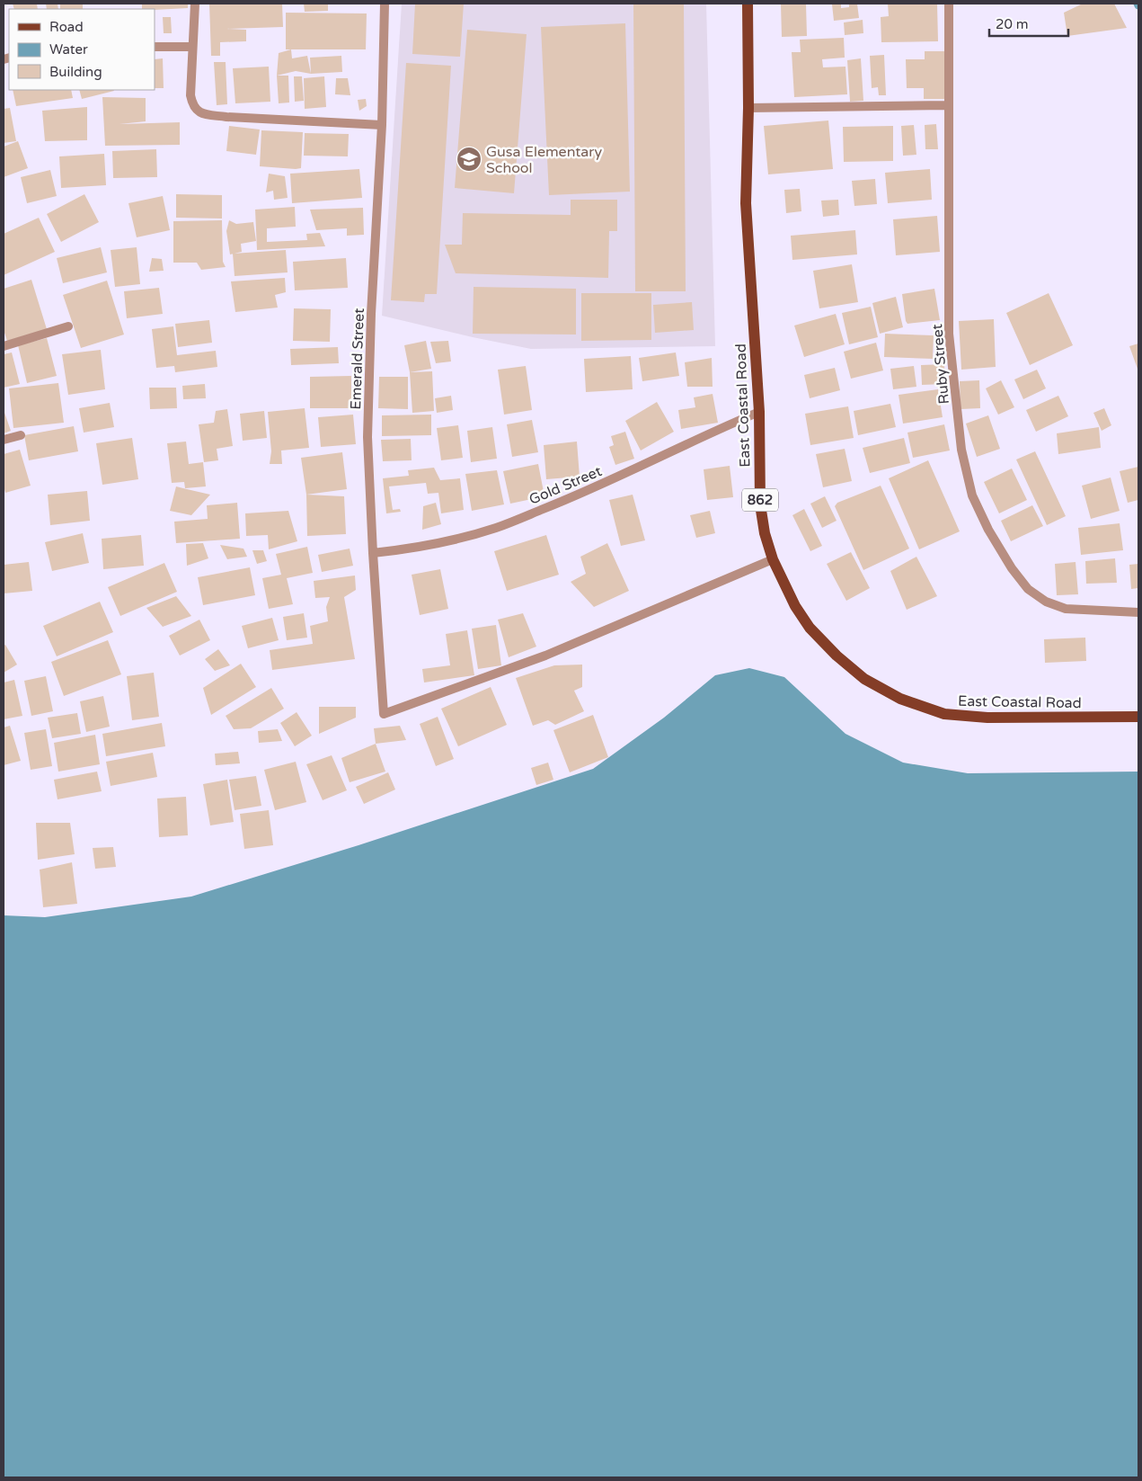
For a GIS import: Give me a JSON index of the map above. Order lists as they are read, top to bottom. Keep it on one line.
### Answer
{"streets":{"main road":["East Coastal Road","862"],"street":["Emerald Street","Ruby Street","Gold Street"]},"crossings":[["Emerald Street","East Coastal Road"],["Emerald Street","Gold Street"],["East Coastal Road","Gold Street"]],"places":{"school or university":["Gusa Elementary School"]},"legend":["Road","Water","Building"],"scale_bar":"20 m"}
